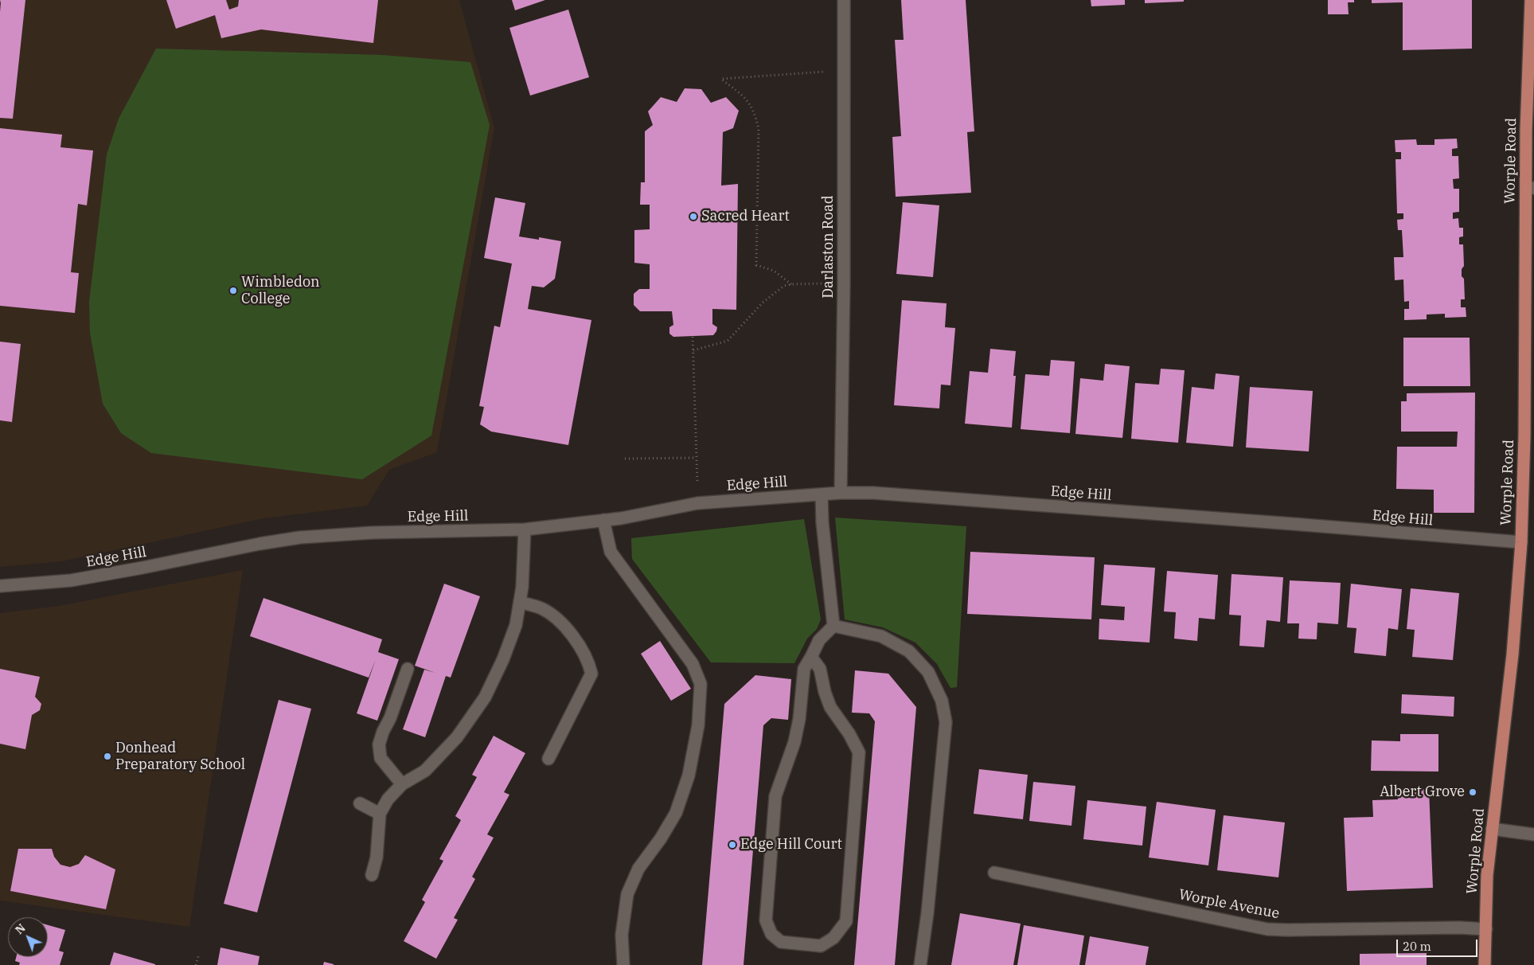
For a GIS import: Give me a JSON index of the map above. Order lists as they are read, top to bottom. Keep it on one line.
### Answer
{"streets":{"main road":["Worple Road"],"street":["Darlaston Road","Edge Hill","Worple Avenue"]},"crossings":[["Worple Road","Edge Hill"],["Worple Road","Worple Avenue"],["Darlaston Road","Edge Hill"]],"places":["Sacred Heart","Wimbledon College","Donhead Preparatory School","Albert Grove","Edge Hill Court"],"scale_bar":"20 m","north":"top left"}
